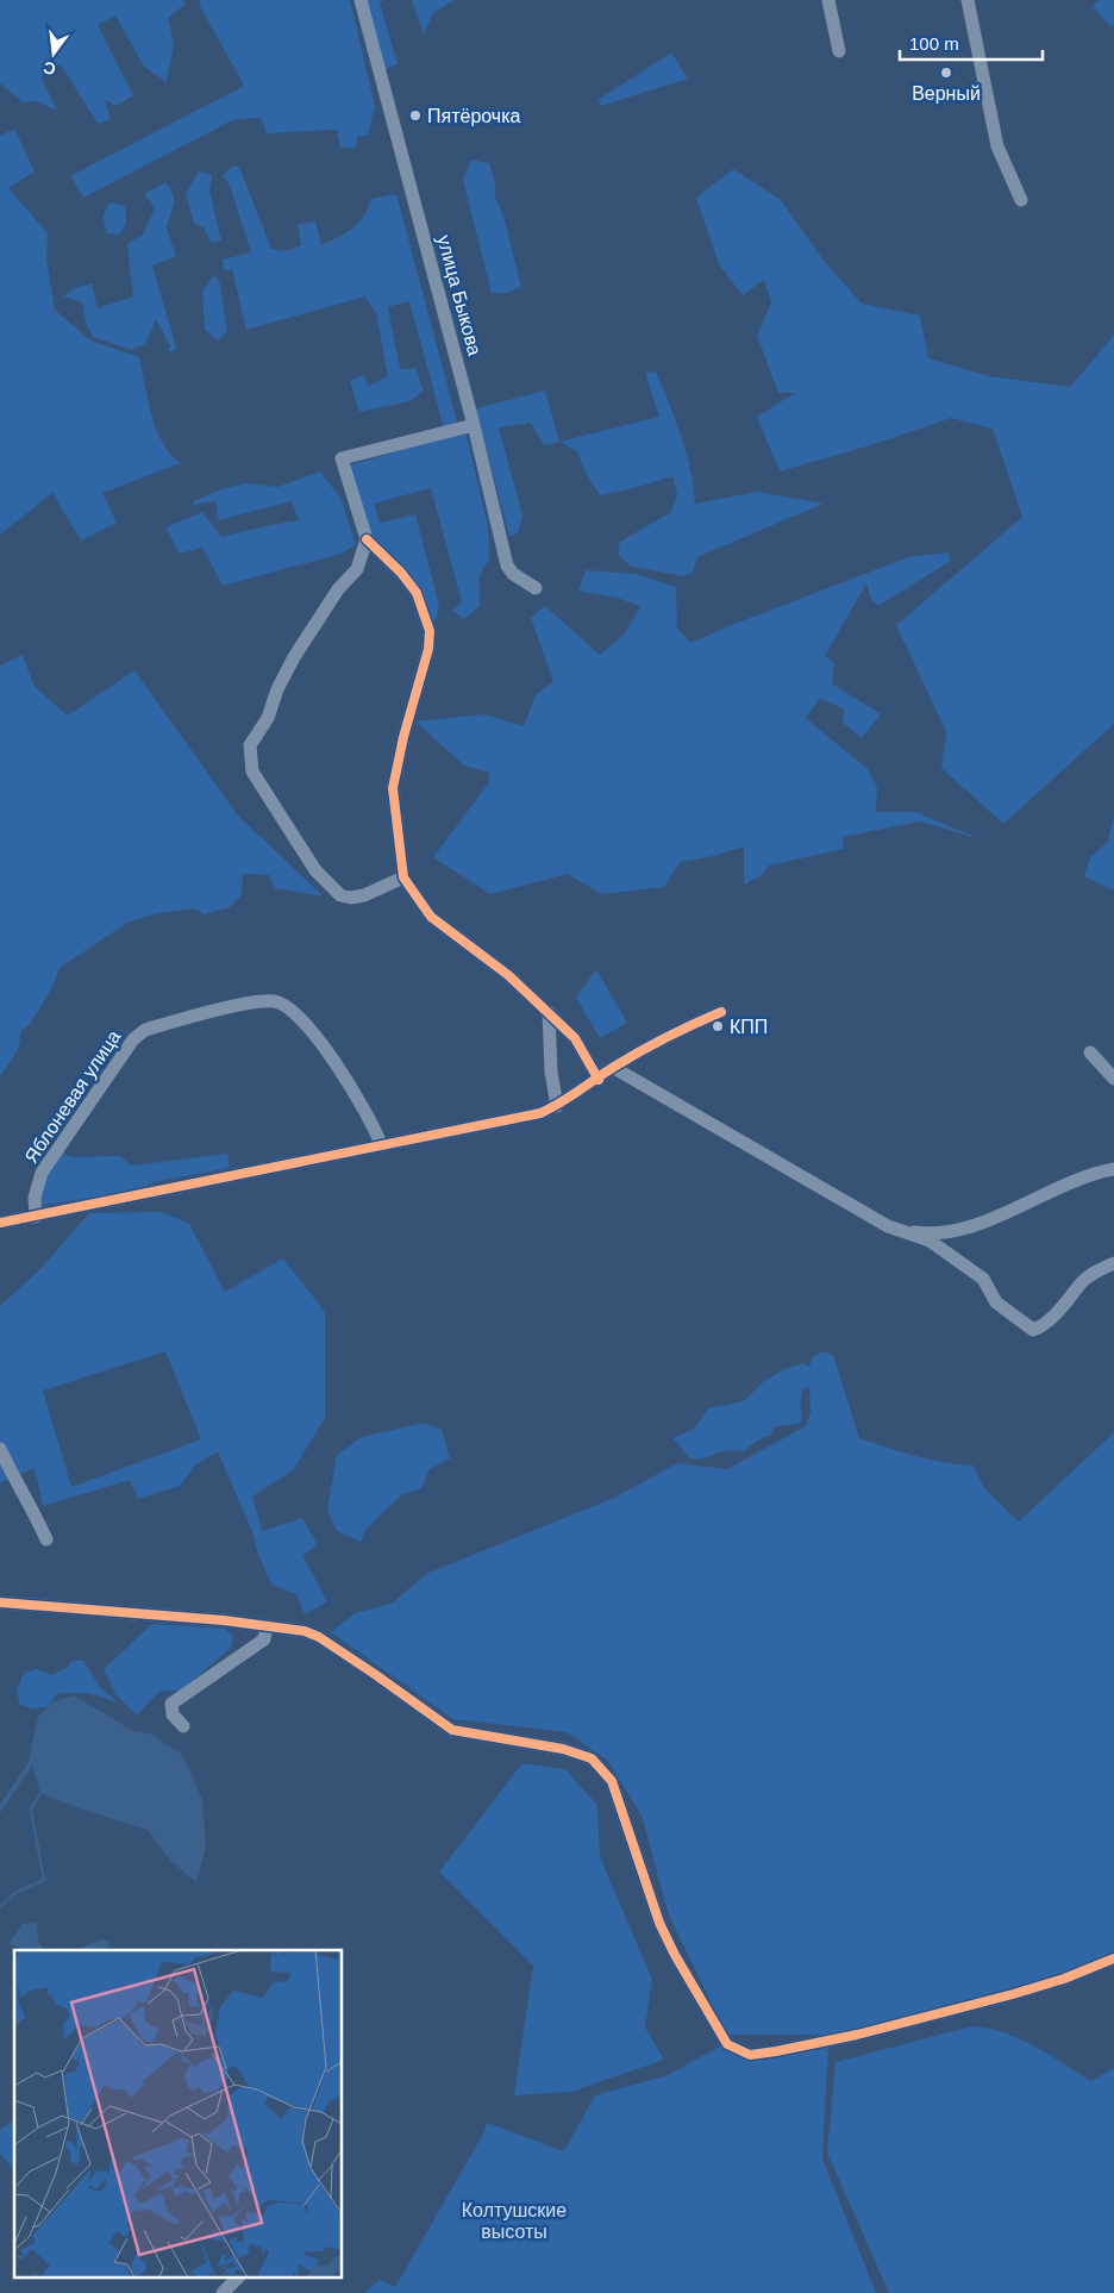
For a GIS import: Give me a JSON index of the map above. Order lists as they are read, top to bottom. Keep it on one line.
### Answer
{"streets":{"street":["улица Быкова","Яблоневая улица"]},"parks":["Колтушские высоты"],"places":["Верный","Пятёрочка","КПП"],"scale_bar":"100 m","north":"bottom"}
